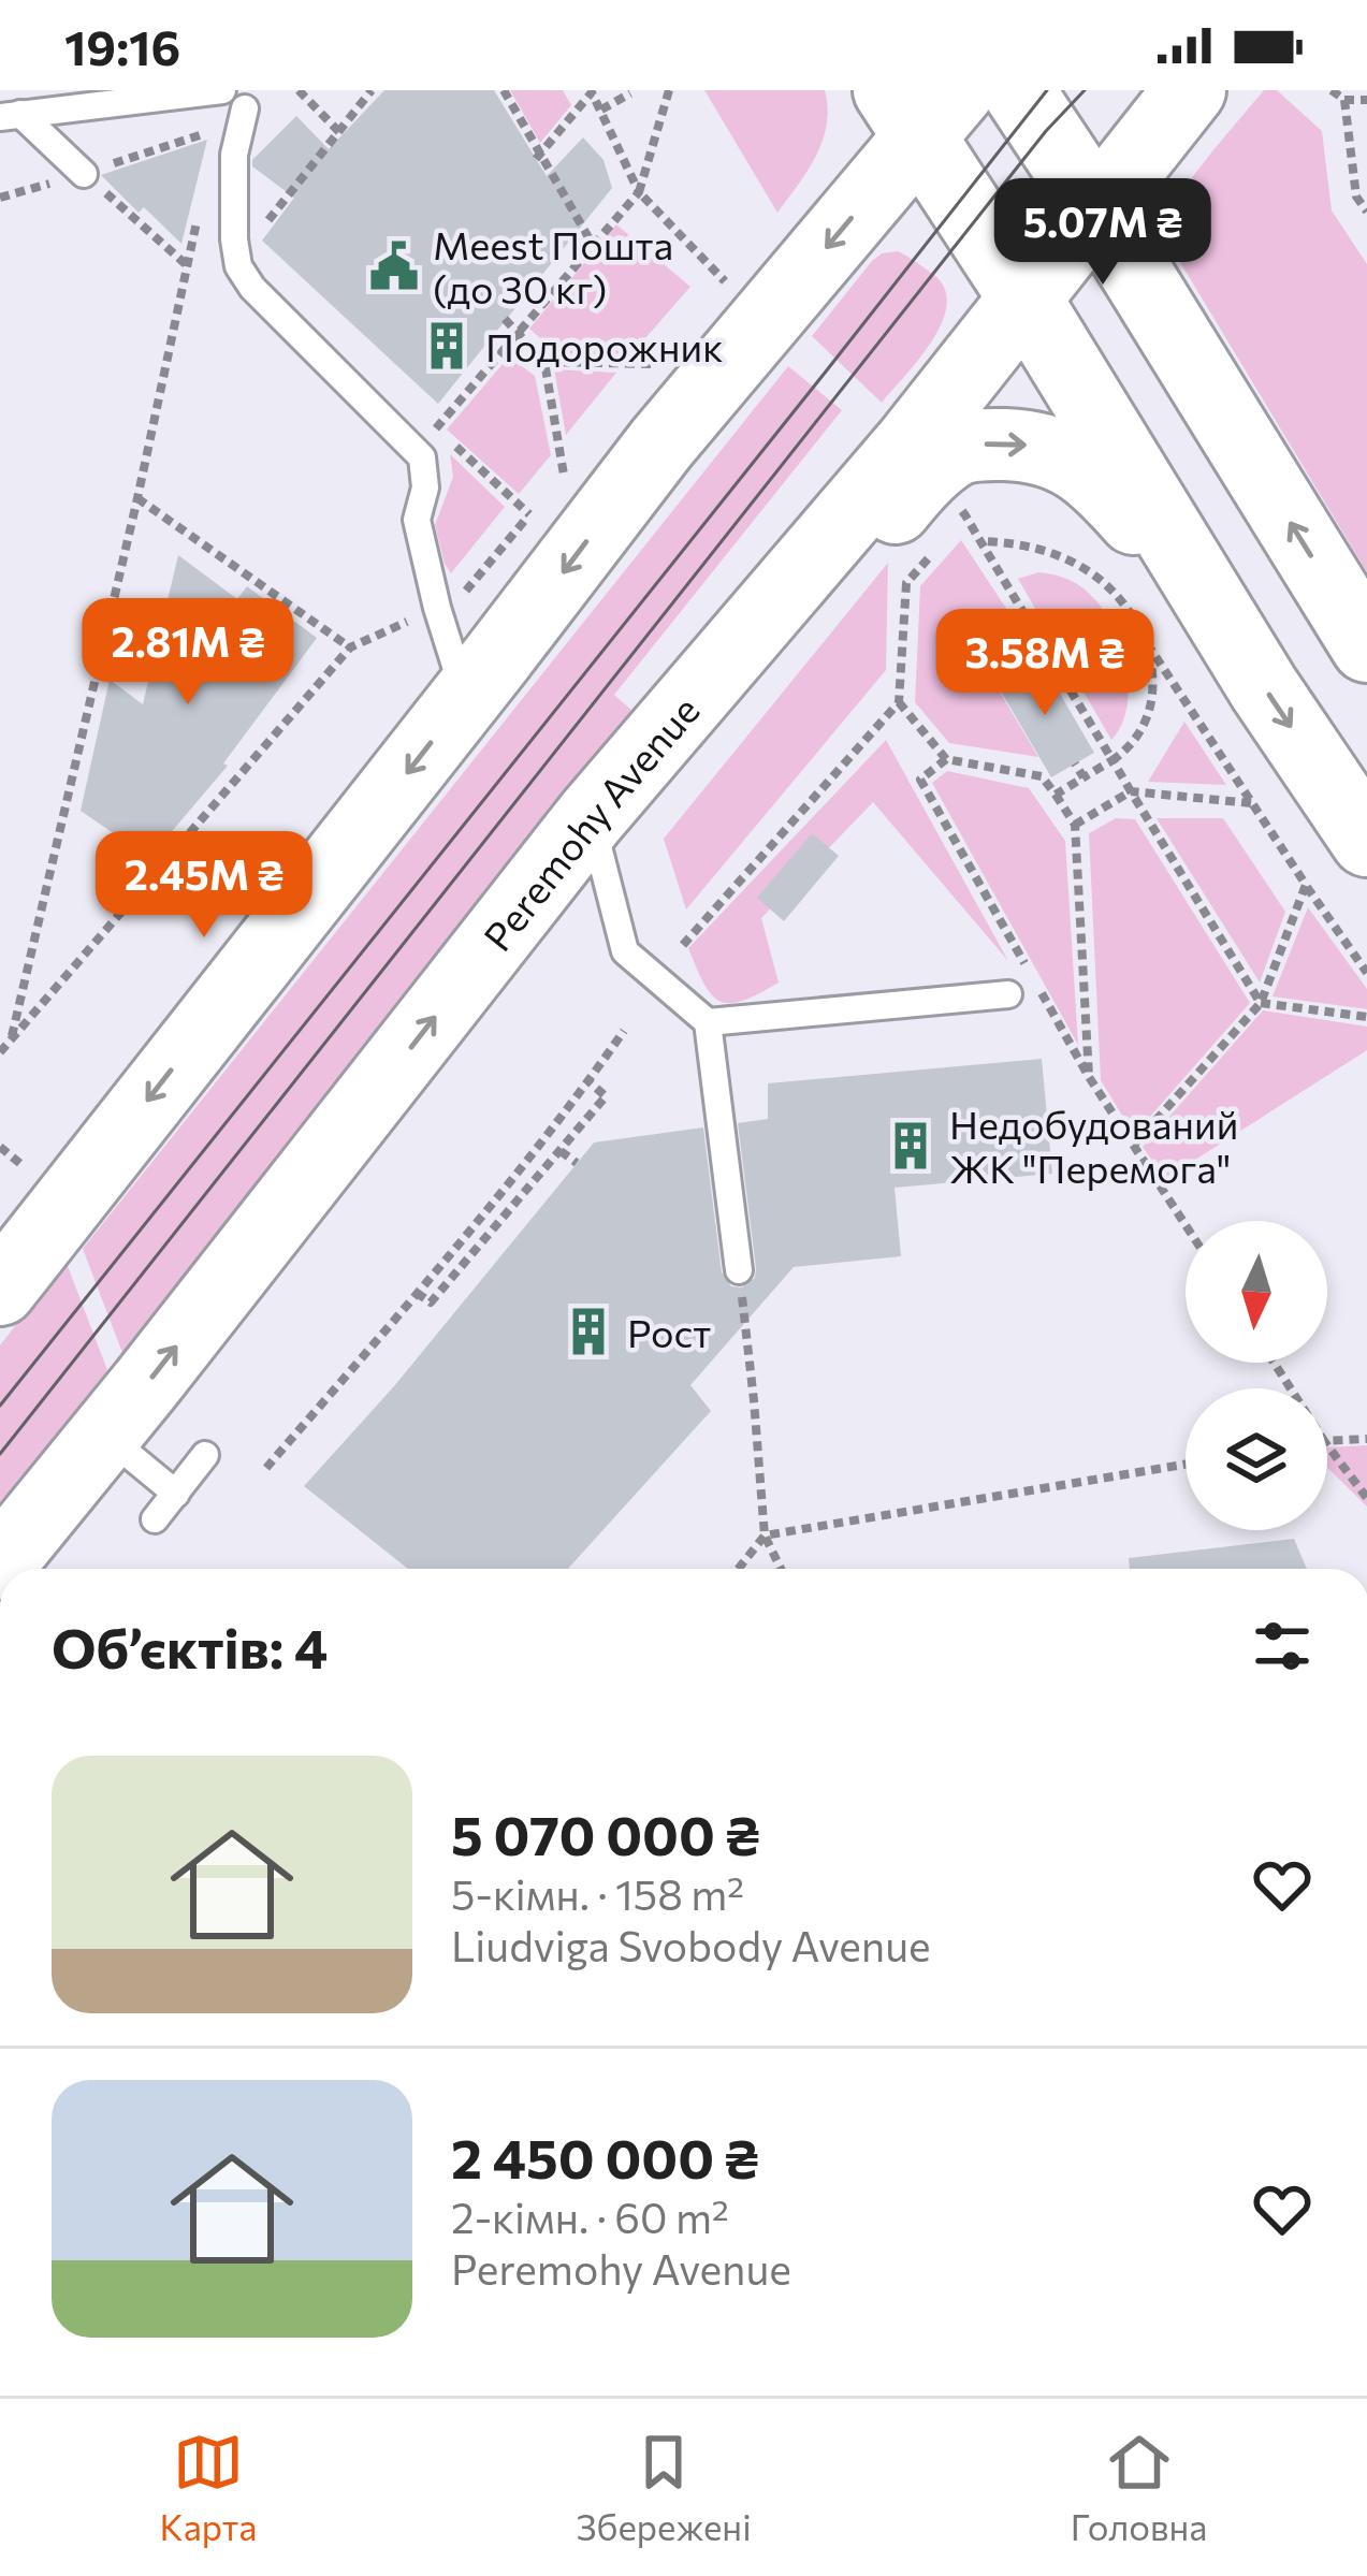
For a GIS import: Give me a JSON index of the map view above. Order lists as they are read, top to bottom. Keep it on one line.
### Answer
{"streets":{"main road":["Peremohy Avenue"]},"places":{"public building":["Meest Пошта (до 30 кг)"],"building":["Подорожник","Недобудований ЖК \"Перемога\"","Рост"]},"north":"bottom","page":{"status":"19:16","price":["5.07M ₴","2.81M ₴","3.58M ₴","2.45M ₴"],"heading":"Об’єктів: 4","list":[{"name":"5 070 000 ₴","note":"5-кімн. · 158 m² · Liudviga Svobody Avenue"},{"name":"2 450 000 ₴","note":"2-кімн. · 60 m² · Peremohy Avenue"}],"tabs":["Карта","Збережені","Головна"]}}
